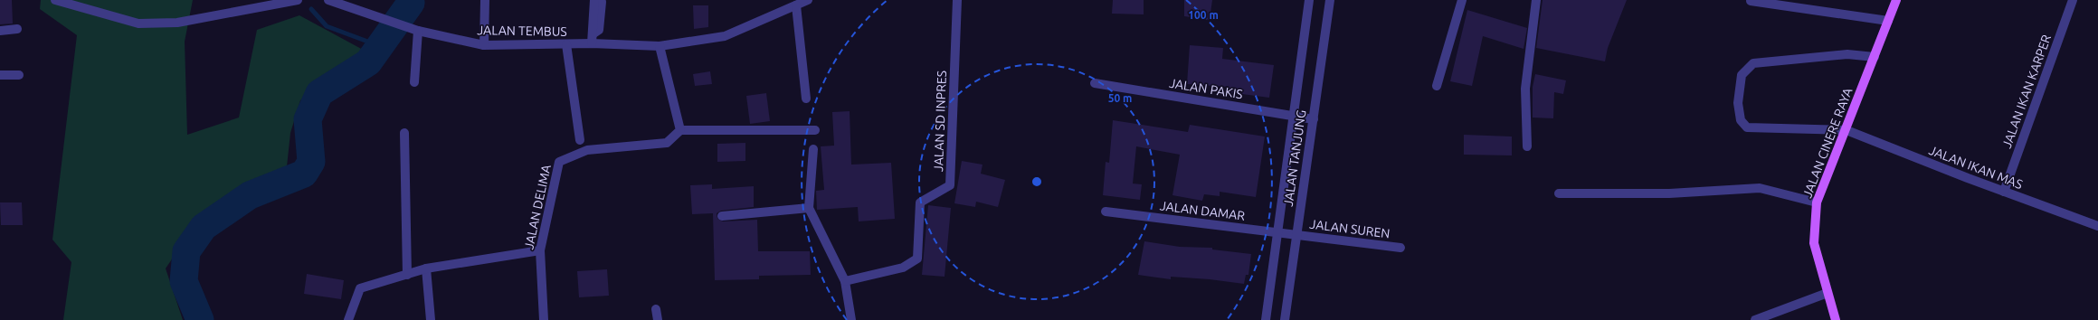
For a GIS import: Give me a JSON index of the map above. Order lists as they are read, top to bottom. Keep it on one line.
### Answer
{"streets":{"main road":["JALAN CINERE RAYA"],"street":["JALAN TEMBUS","JALAN PAKIS","JALAN IKAN KARPER","JALAN SD INPRES","JALAN TANJUNG","JALAN IKAN MAS","JALAN DELIMA","JALAN DAMAR","JALAN SUREN"]},"crossings":[["JALAN PAKIS","JALAN TANJUNG"],["JALAN IKAN KARPER","JALAN IKAN MAS"],["JALAN CINERE RAYA","JALAN IKAN MAS"],["JALAN TANJUNG","JALAN DAMAR"],["JALAN TANJUNG","JALAN SUREN"],["JALAN DAMAR","JALAN SUREN"]],"rings":["100 m","50 m"]}
